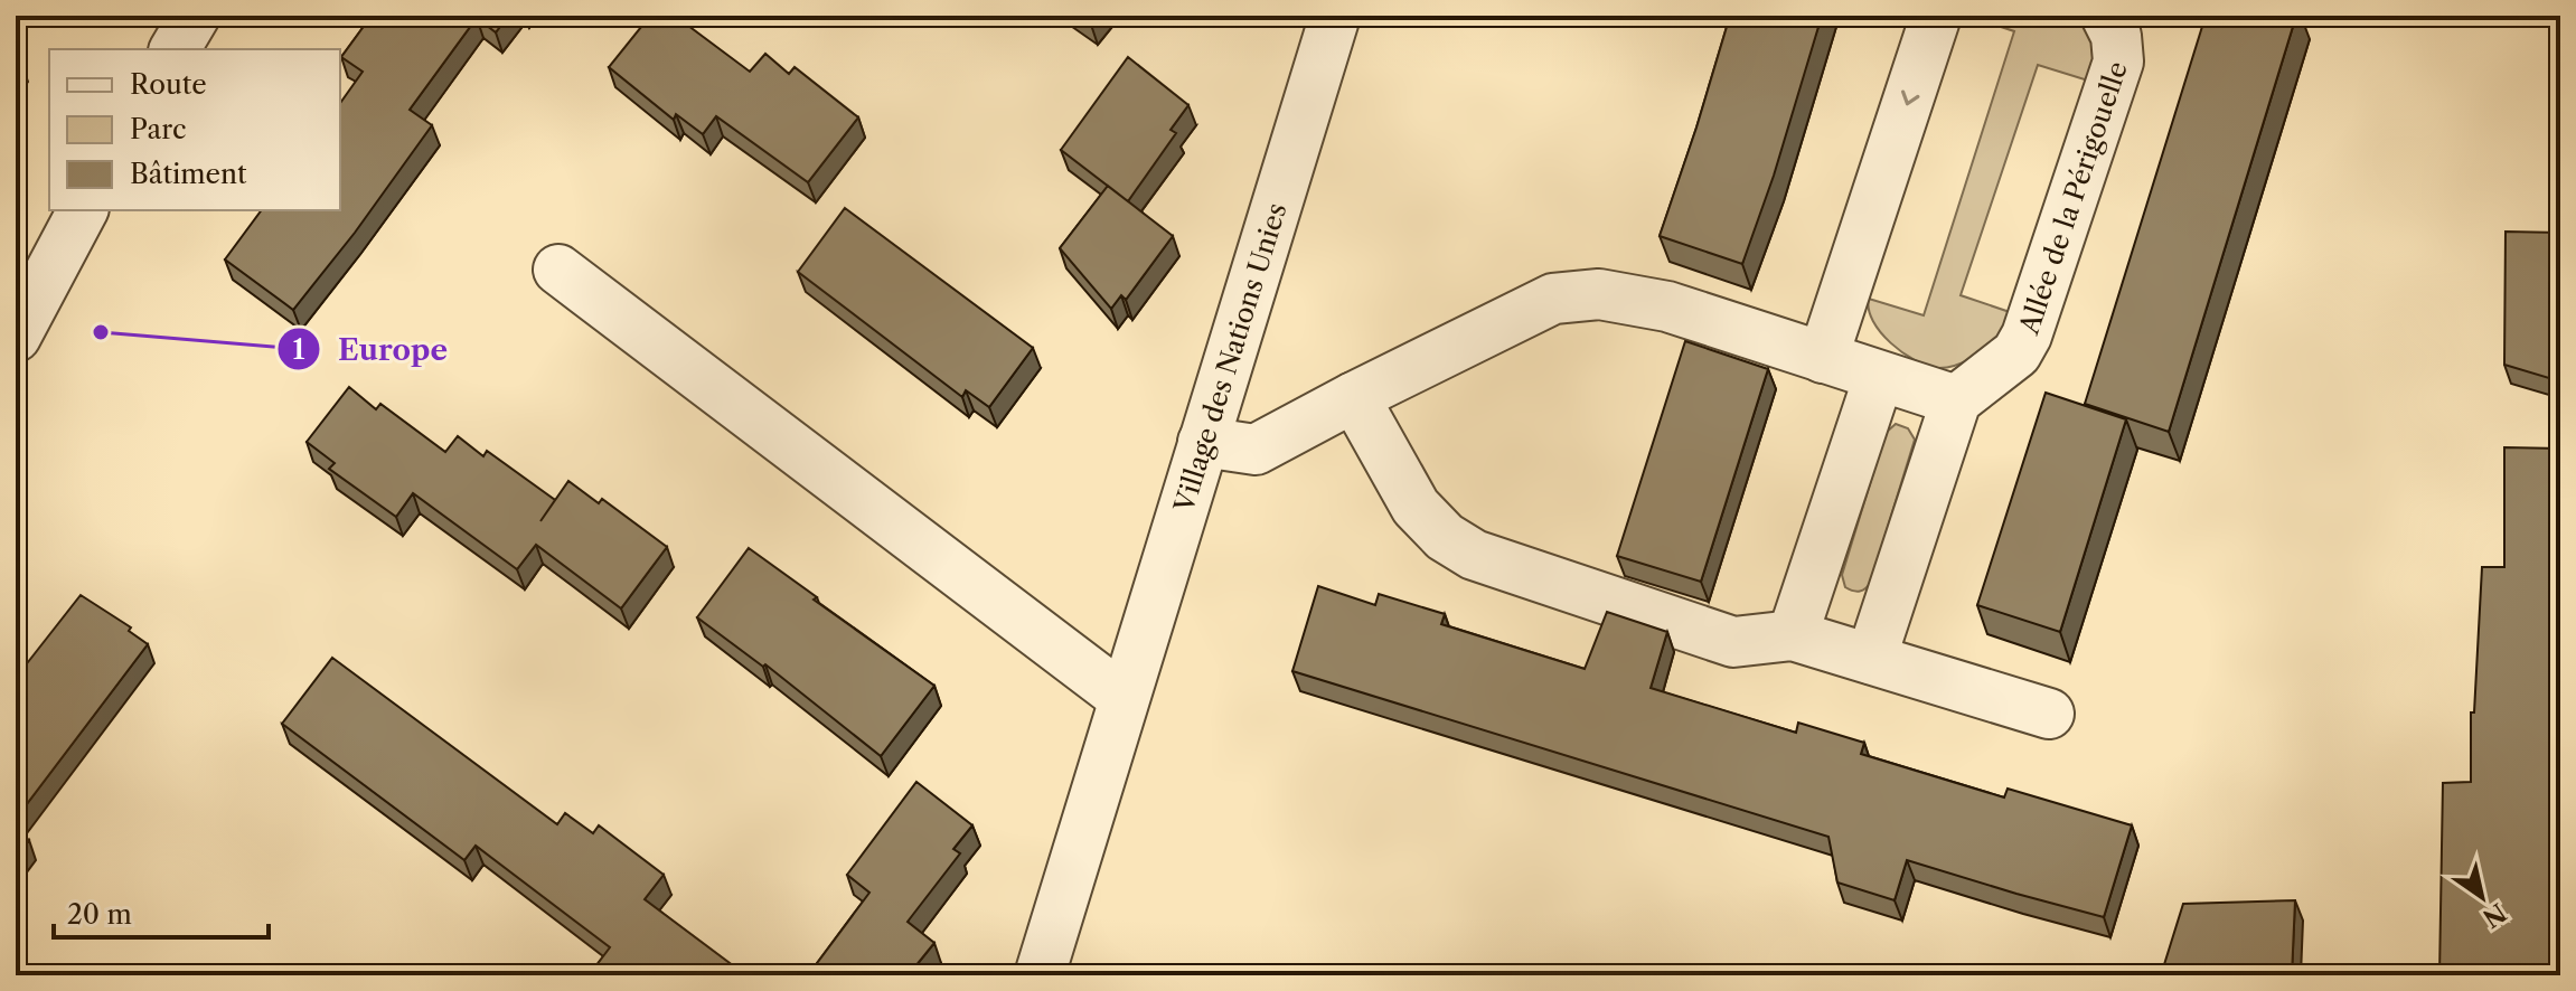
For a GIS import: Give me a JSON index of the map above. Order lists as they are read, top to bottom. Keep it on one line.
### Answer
{"streets":{"street":["Allée de la Périgouelle","Village des Nations Unies"]},"places":["Europe"],"legend":["Route","Parc","Bâtiment"],"scale_bar":"20 m","north":"bottom right"}
